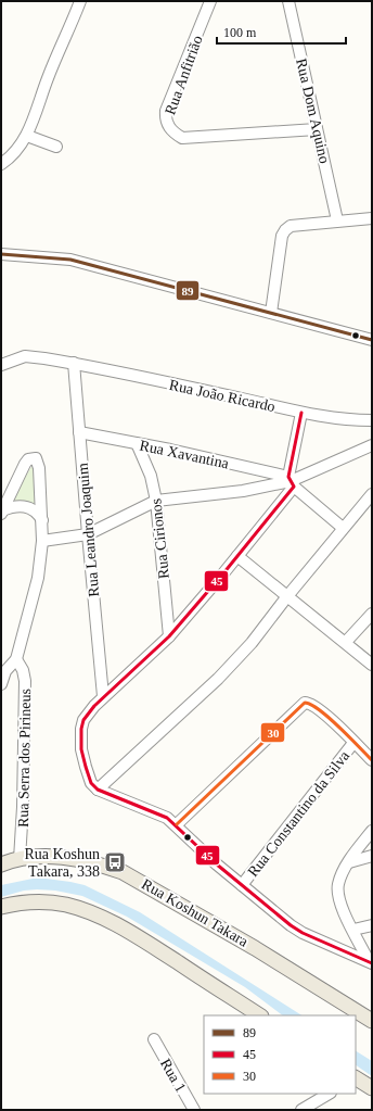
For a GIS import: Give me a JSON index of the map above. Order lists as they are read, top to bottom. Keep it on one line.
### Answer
{"streets":{"main road":["Rua Koshun Takara"],"street":["Rua Anfitrião","Rua Dom Aquino","Rua João Ricardo","Rua Xavantina","Rua Leandro Joaquim","Rua Cirionos","Rua Serra dos Pirineus","Rua Constantino da Silva","Rua 1"]},"crossings":[["Rua Anfitrião","Rua Dom Aquino"],["Rua João Ricardo","Rua Leandro Joaquim"],["Rua Xavantina","Rua Leandro Joaquim"],["Rua Xavantina","Rua Cirionos"],["Rua Serra dos Pirineus","Rua Koshun Takara"]],"places":{"bus stop":["Rua Koshun Takara, 338"]},"lines":["transit line 89","transit line 45","transit line 30"],"legend":["89","45","30"],"scale_bar":"100 m"}
